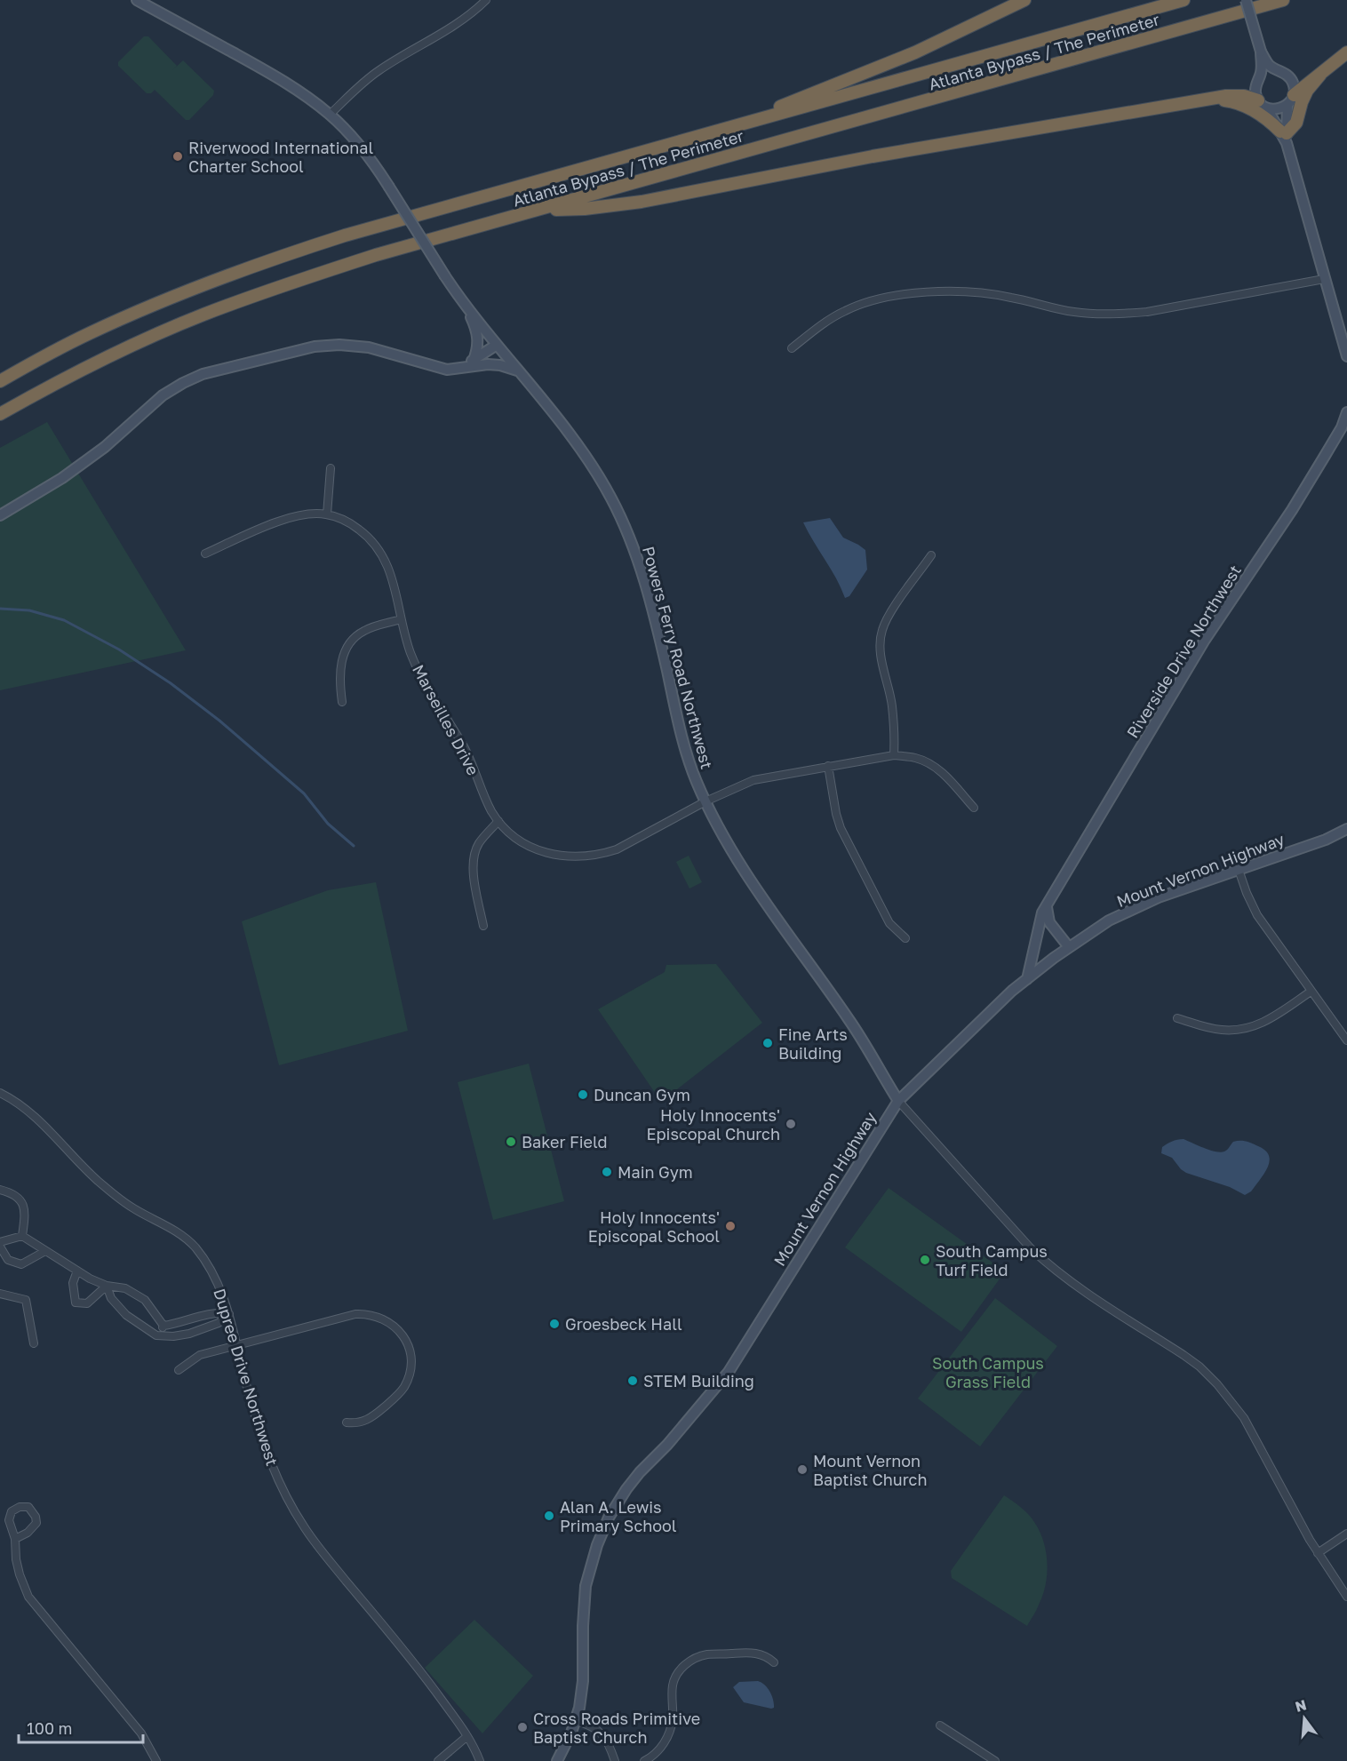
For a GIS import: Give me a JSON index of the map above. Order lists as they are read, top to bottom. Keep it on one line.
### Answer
{"streets":{"highway":["Atlanta Bypass / The Perimeter"],"street":["Riverside Drive Northwest","Powers Ferry Road Northwest","Marseilles Drive","Mount Vernon Highway","Dupree Drive Northwest"]},"crossings":[["Riverside Drive Northwest","Mount Vernon Highway"],["Powers Ferry Road Northwest","Marseilles Drive"],["Powers Ferry Road Northwest","Mount Vernon Highway"]],"parks":["South Campus Grass Field"],"places":["Riverwood International Charter School","Fine Arts Building","Duncan Gym","Holy Innocents' Episcopal Church","Baker Field","Main Gym","Holy Innocents' Episcopal School","South Campus Turf Field","Groesbeck Hall","STEM Building","Mount Vernon Baptist Church","Alan A. Lewis Primary School","Cross Roads Primitive Baptist Church"],"scale_bar":"100 m","north":"top"}
